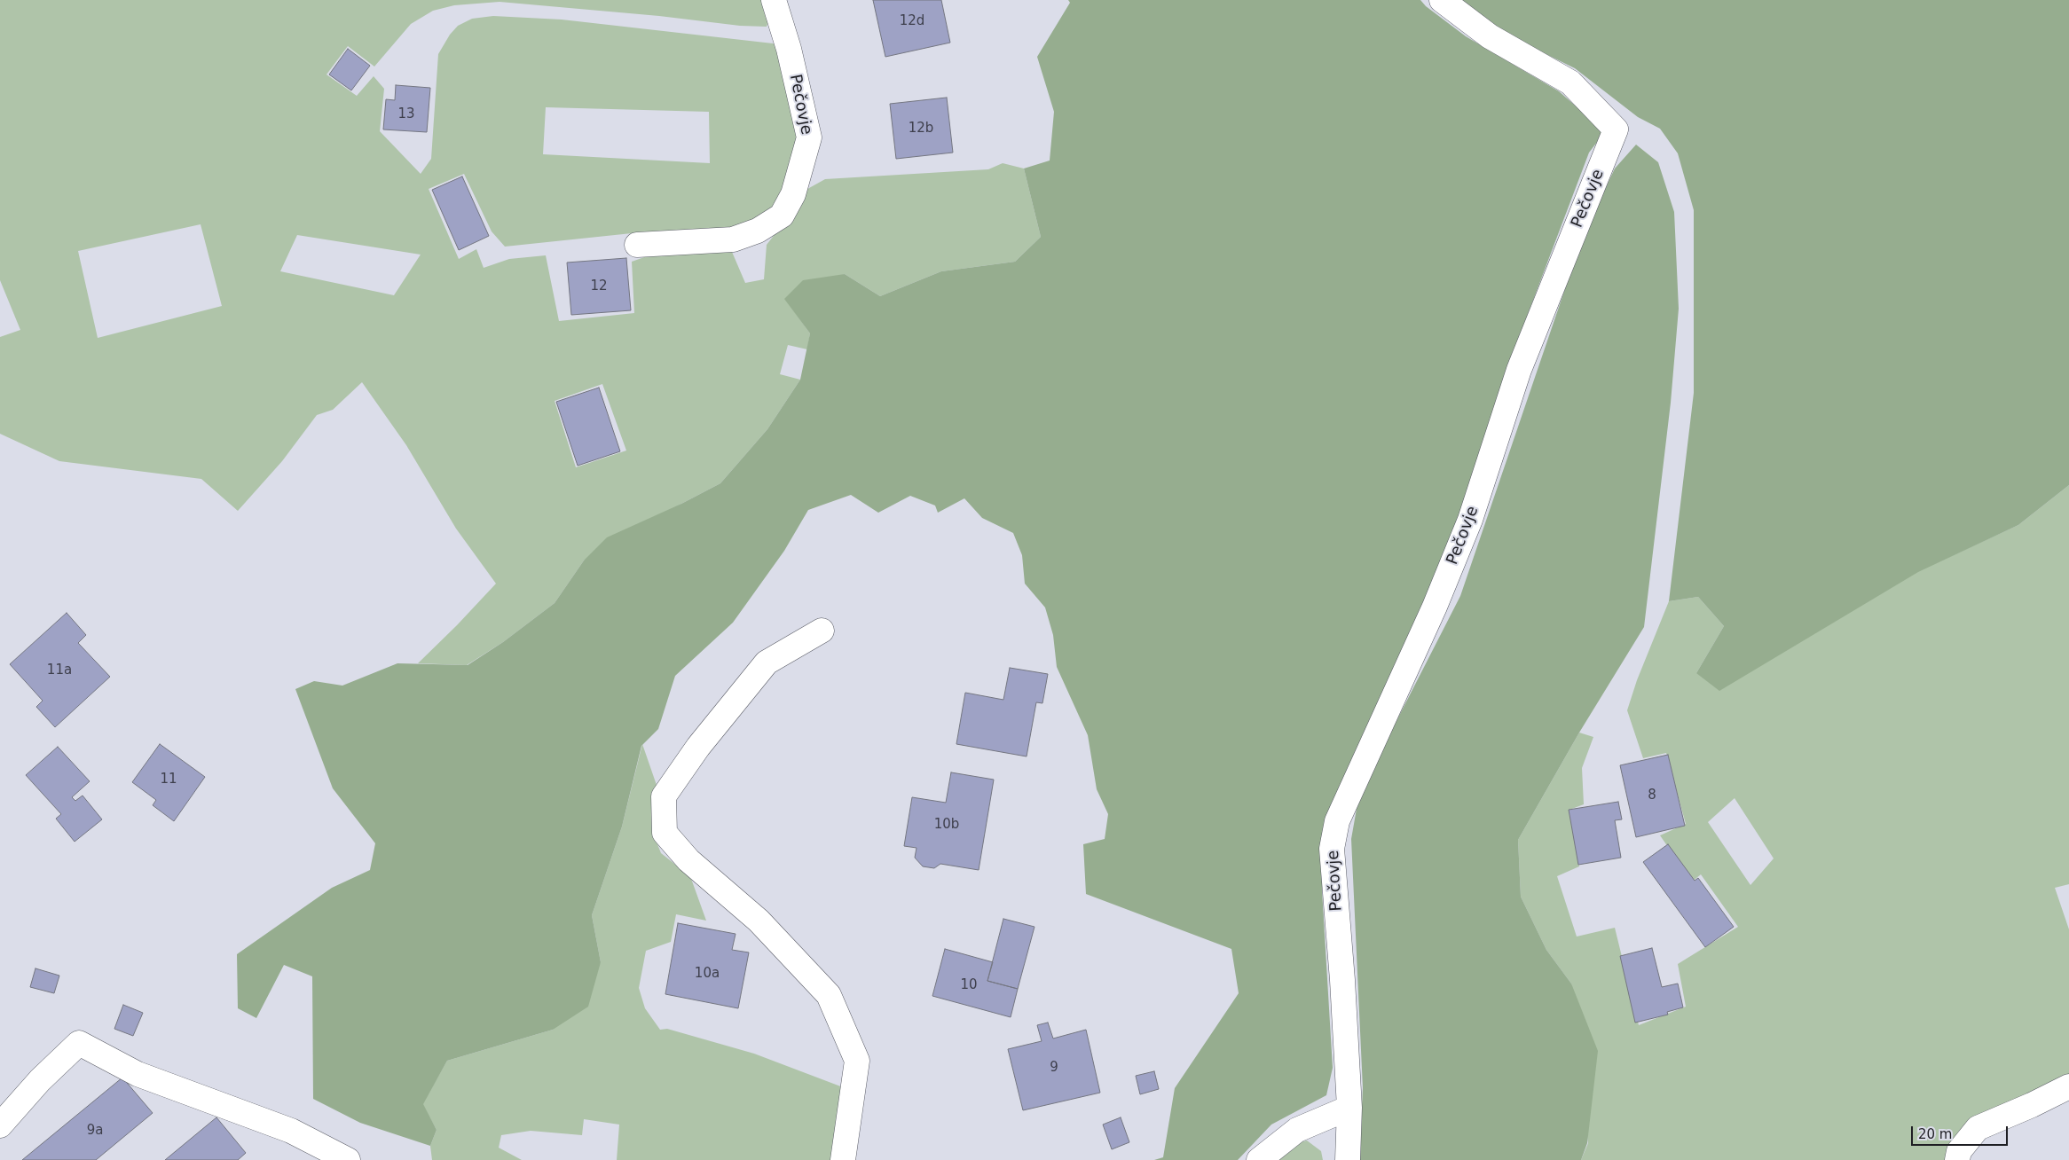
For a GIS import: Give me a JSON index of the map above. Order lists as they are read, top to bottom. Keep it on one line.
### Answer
{"streets":{"street":["Pečovje"]},"house_numbers":["12d","13","12b","12","11a","11","8","10b","10a","10","9","9a"],"scale_bar":"20 m"}
